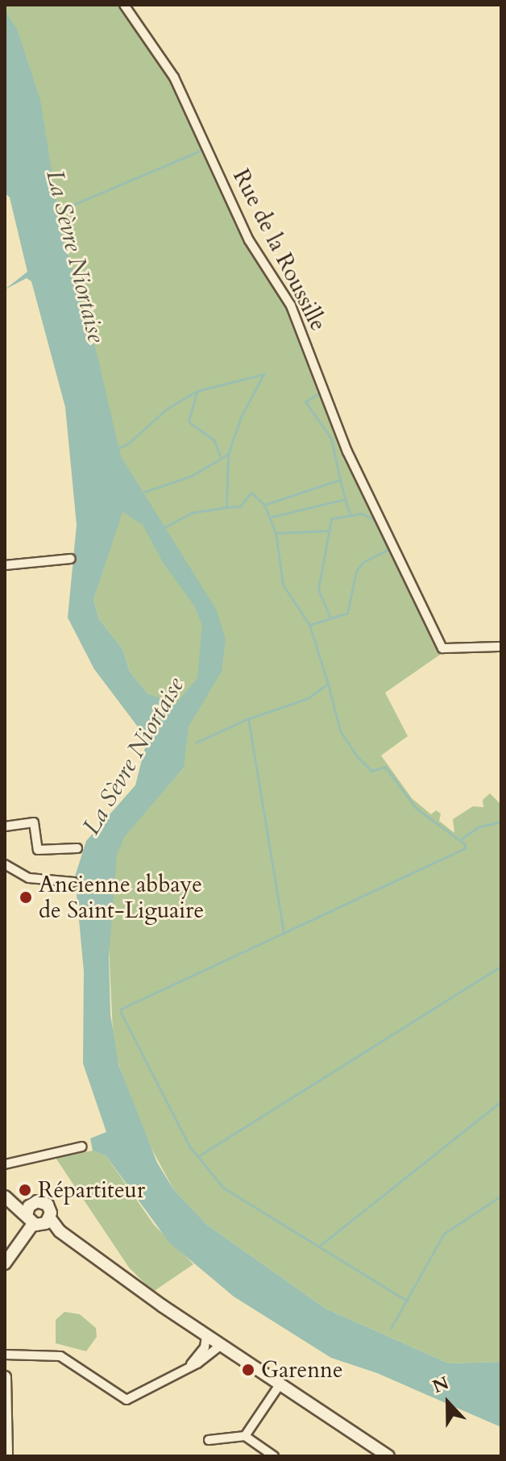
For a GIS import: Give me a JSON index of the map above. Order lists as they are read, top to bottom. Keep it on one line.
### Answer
{"streets":{"street":["Rue de la Roussille"]},"water":["La Sèvre Niortaise"],"places":["Ancienne abbaye de Saint-Liguaire","Répartiteur","Garenne"],"north":"top"}
